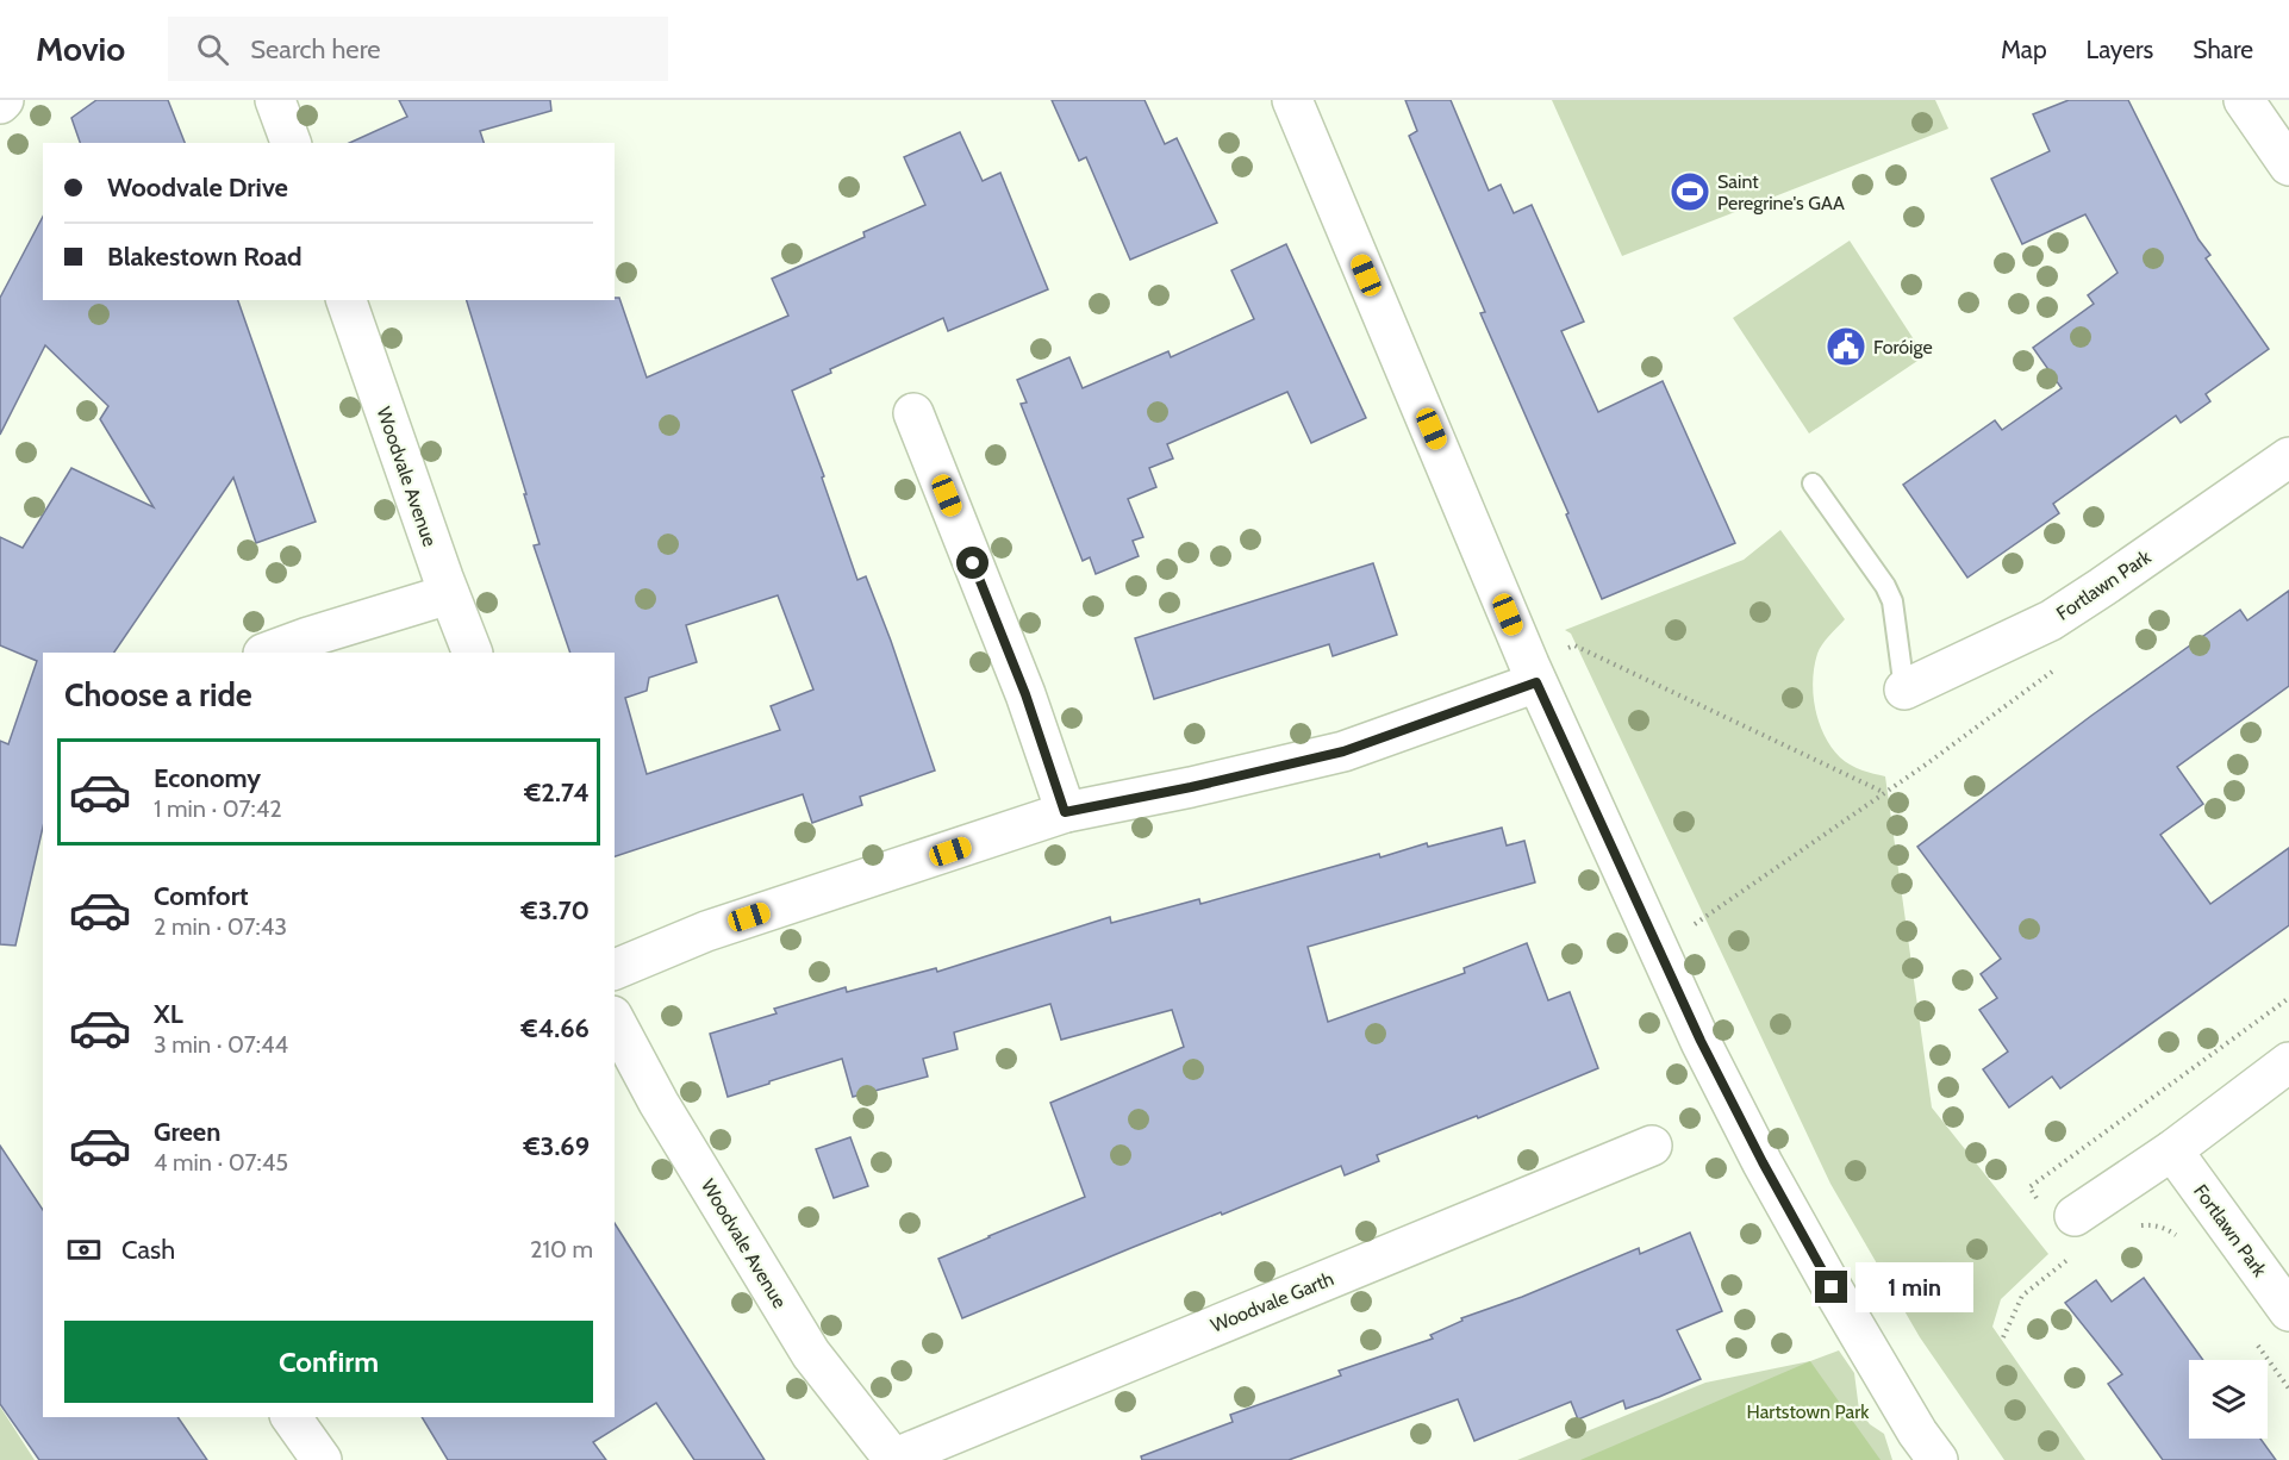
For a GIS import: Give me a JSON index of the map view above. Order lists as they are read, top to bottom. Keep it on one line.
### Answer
{"streets":{"street":["Woodvale Avenue","Fortlawn Park","Woodvale Garth"]},"crossings":[["Woodvale Avenue","Woodvale Garth"]],"parks":["Hartstown Park"],"places":{"sports":["Saint Peregrine's GAA"],"public building":["Foróige"]},"page":{"header":"Movio","search":"Search here","nav":["Map","Layers","Share"],"banner":["Woodvale Drive","Blakestown Road"],"heading":"Choose a ride","list":[{"name":"Economy","note":"1 min · 07:42","value":"€2.74"},{"name":"Comfort","note":"2 min · 07:43","value":"€3.70"},{"name":"XL","note":"3 min · 07:44","value":"€4.66"},{"name":"Green","note":"4 min · 07:45","value":"€3.69"}],"pay":["Cash","210 m"],"bubble":"1 min","buttons":"Confirm"}}
